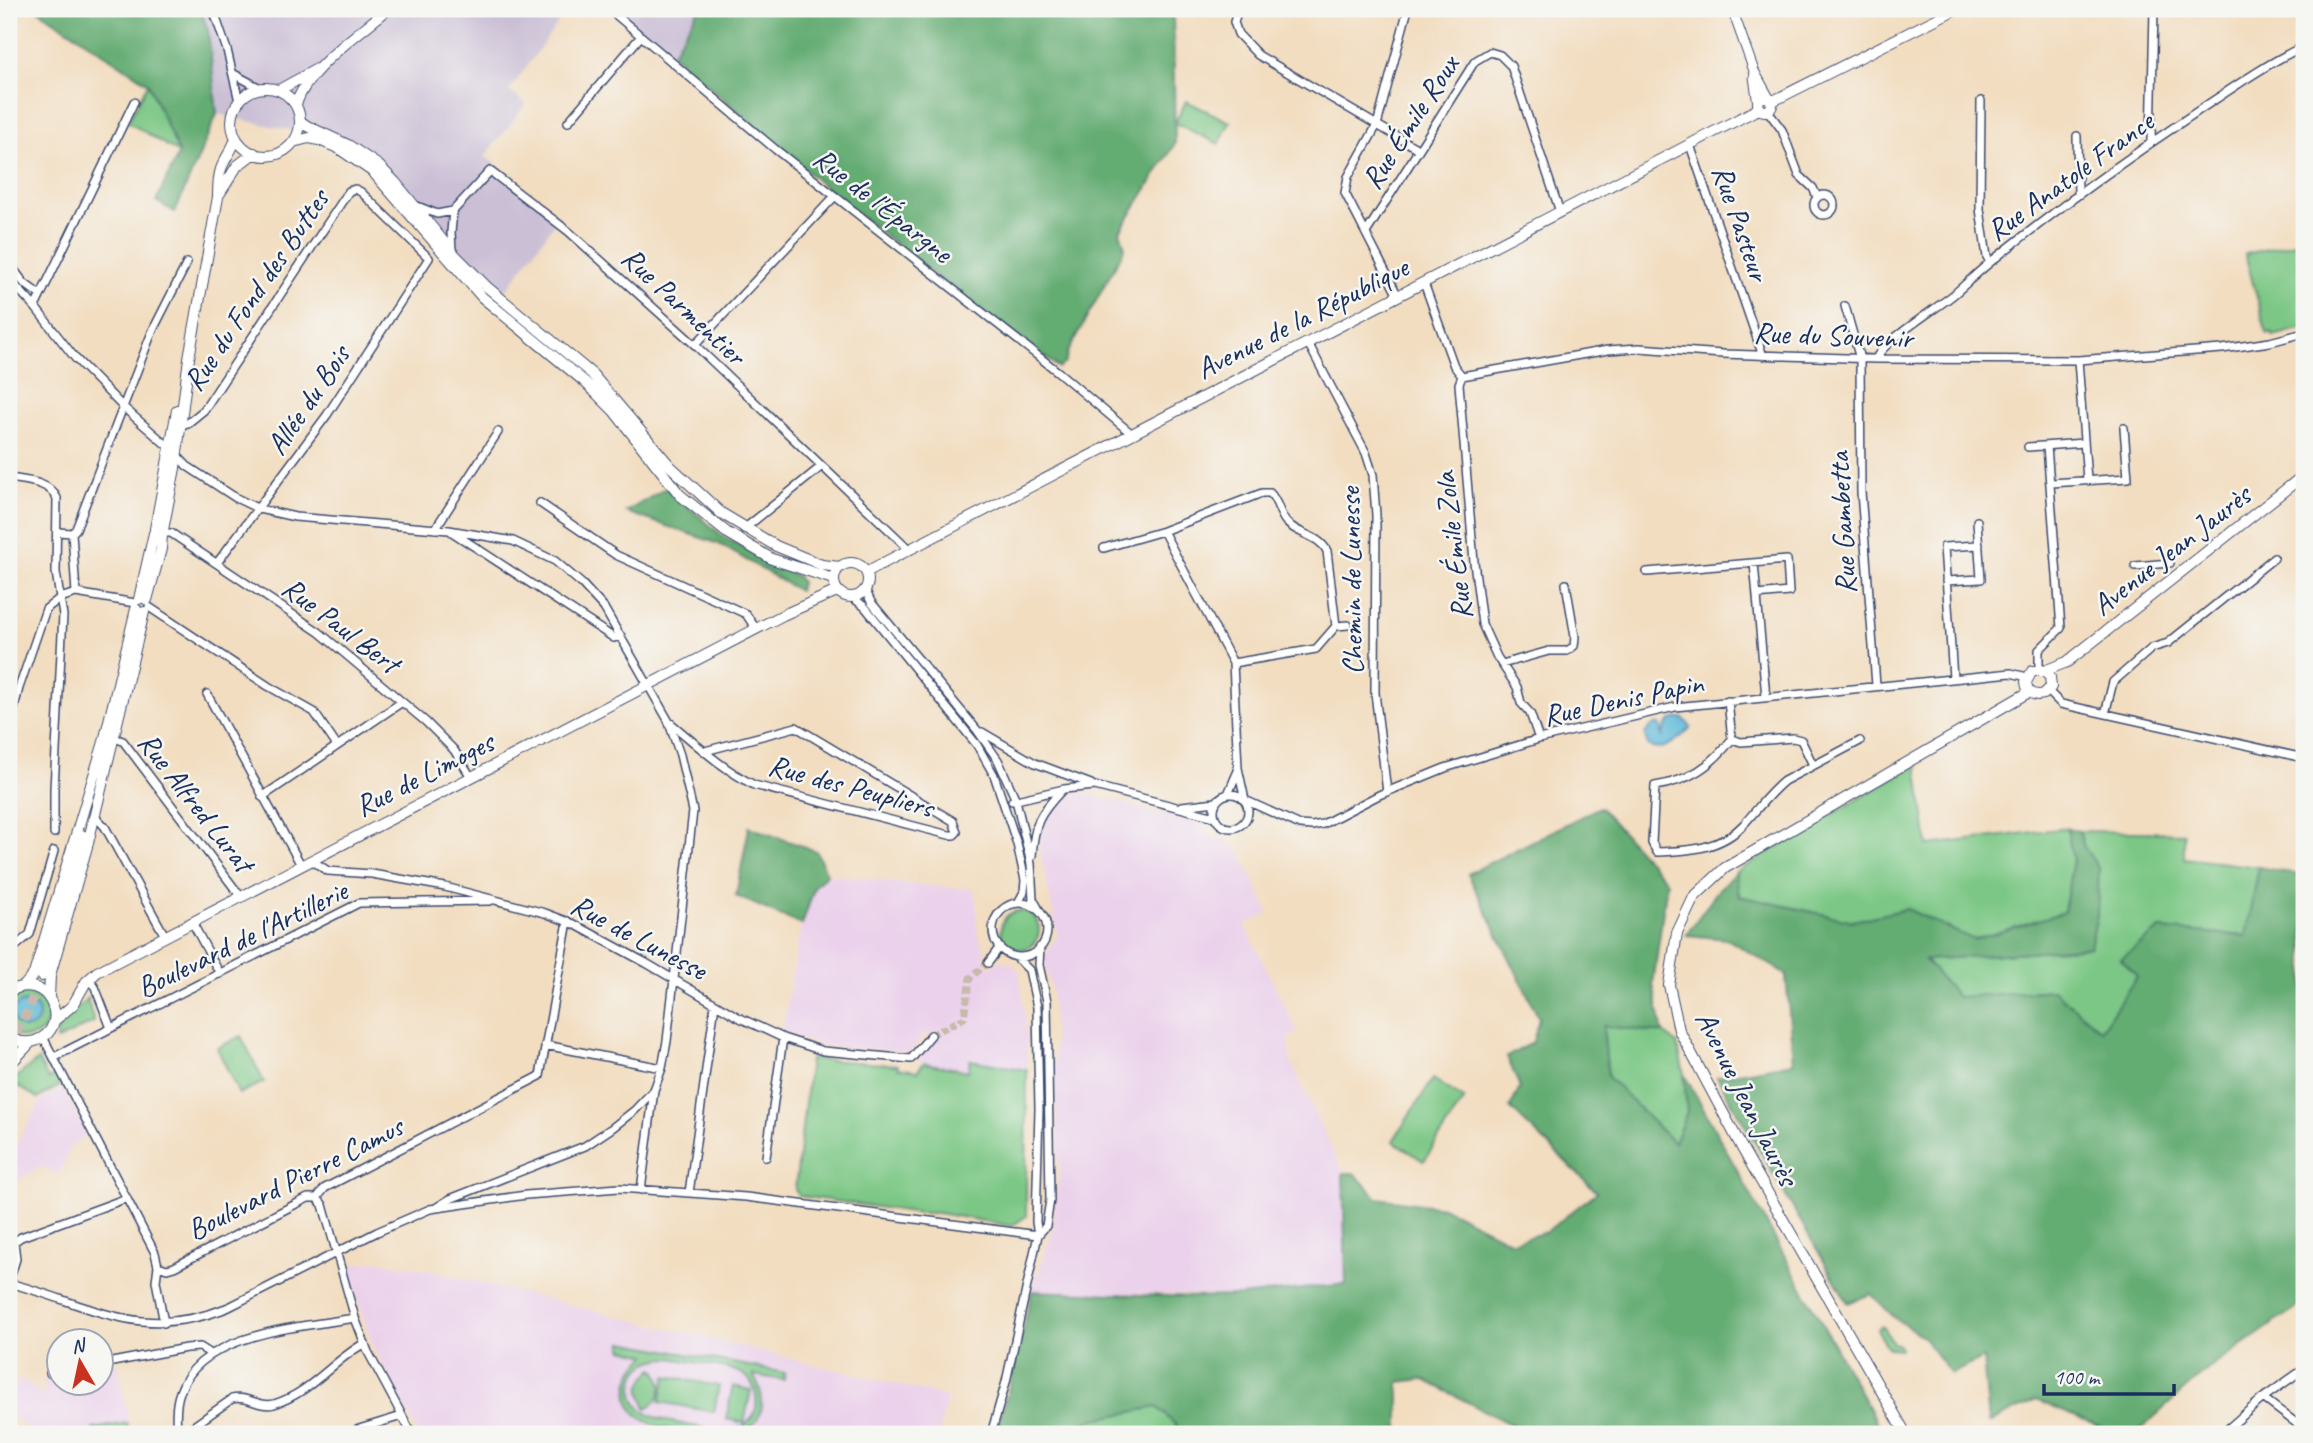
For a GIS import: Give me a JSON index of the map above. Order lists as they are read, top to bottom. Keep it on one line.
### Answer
{"streets":{"main road":["Avenue de la République","Avenue Jean Jaurès","Rue de Limoges"],"street":["Rue Émile Roux","Rue Anatole France","Rue de l'Épargne","Rue Pasteur","Rue du Fond des Buttes","Rue Parmentier","Rue du Souvenir","Allée du Bois","Rue Gambetta","Rue Émile Zola","Chemin de Lunesse","Rue Paul Bert","Rue Denis Papin","Rue des Peupliers","Rue Alfred Lurat","Rue de Lunesse","Boulevard de l'Artillerie","Boulevard Pierre Camus"]},"crossings":[["Rue Émile Roux","Avenue de la République"],["Rue Anatole France","Rue du Souvenir"],["Rue de l'Épargne","Avenue de la République"],["Rue Pasteur","Avenue de la République"],["Rue Pasteur","Rue du Souvenir"],["Rue du Fond des Buttes","Allée du Bois"],["Rue Parmentier","Avenue de la République"],["Avenue de la République","Chemin de Lunesse"],["Avenue de la République","Rue de Limoges"],["Rue du Souvenir","Rue Gambetta"],["Rue du Souvenir","Rue Émile Zola"],["Allée du Bois","Rue Paul Bert"],["Rue Gambetta","Rue Denis Papin"],["Rue Émile Zola","Rue Denis Papin"],["Avenue Jean Jaurès","Rue Denis Papin"],["Chemin de Lunesse","Rue Denis Papin"],["Rue Paul Bert","Rue de Limoges"],["Rue de Limoges","Rue Alfred Lurat"],["Rue de Limoges","Rue de Lunesse"],["Rue de Limoges","Boulevard Pierre Camus"],["Rue de Lunesse","Boulevard de l'Artillerie"],["Rue de Lunesse","Boulevard Pierre Camus"],["Boulevard de l'Artillerie","Boulevard Pierre Camus"]],"scale_bar":"100 m","north":"top"}
